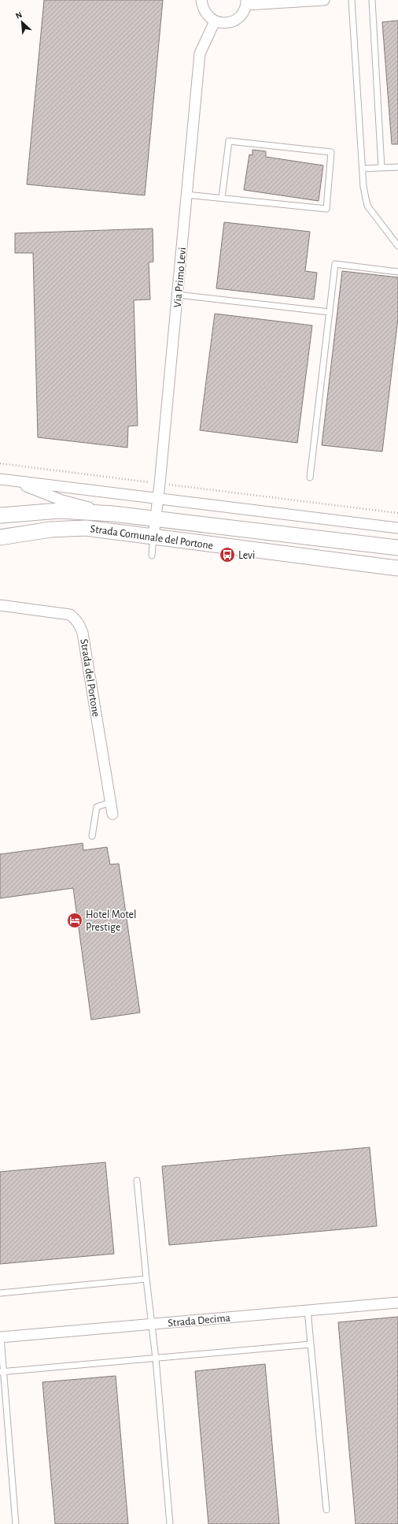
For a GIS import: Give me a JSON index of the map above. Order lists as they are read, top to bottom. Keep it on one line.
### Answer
{"streets":{"street":["Via Primo Levi","Strada Comunale del Portone","Strada del Portone","Strada Decima"]},"crossings":[["Via Primo Levi","Strada Comunale del Portone"]],"places":{"bus stop":["Levi"],"hotel":["Hotel Motel Prestige"]},"north":"top left"}
